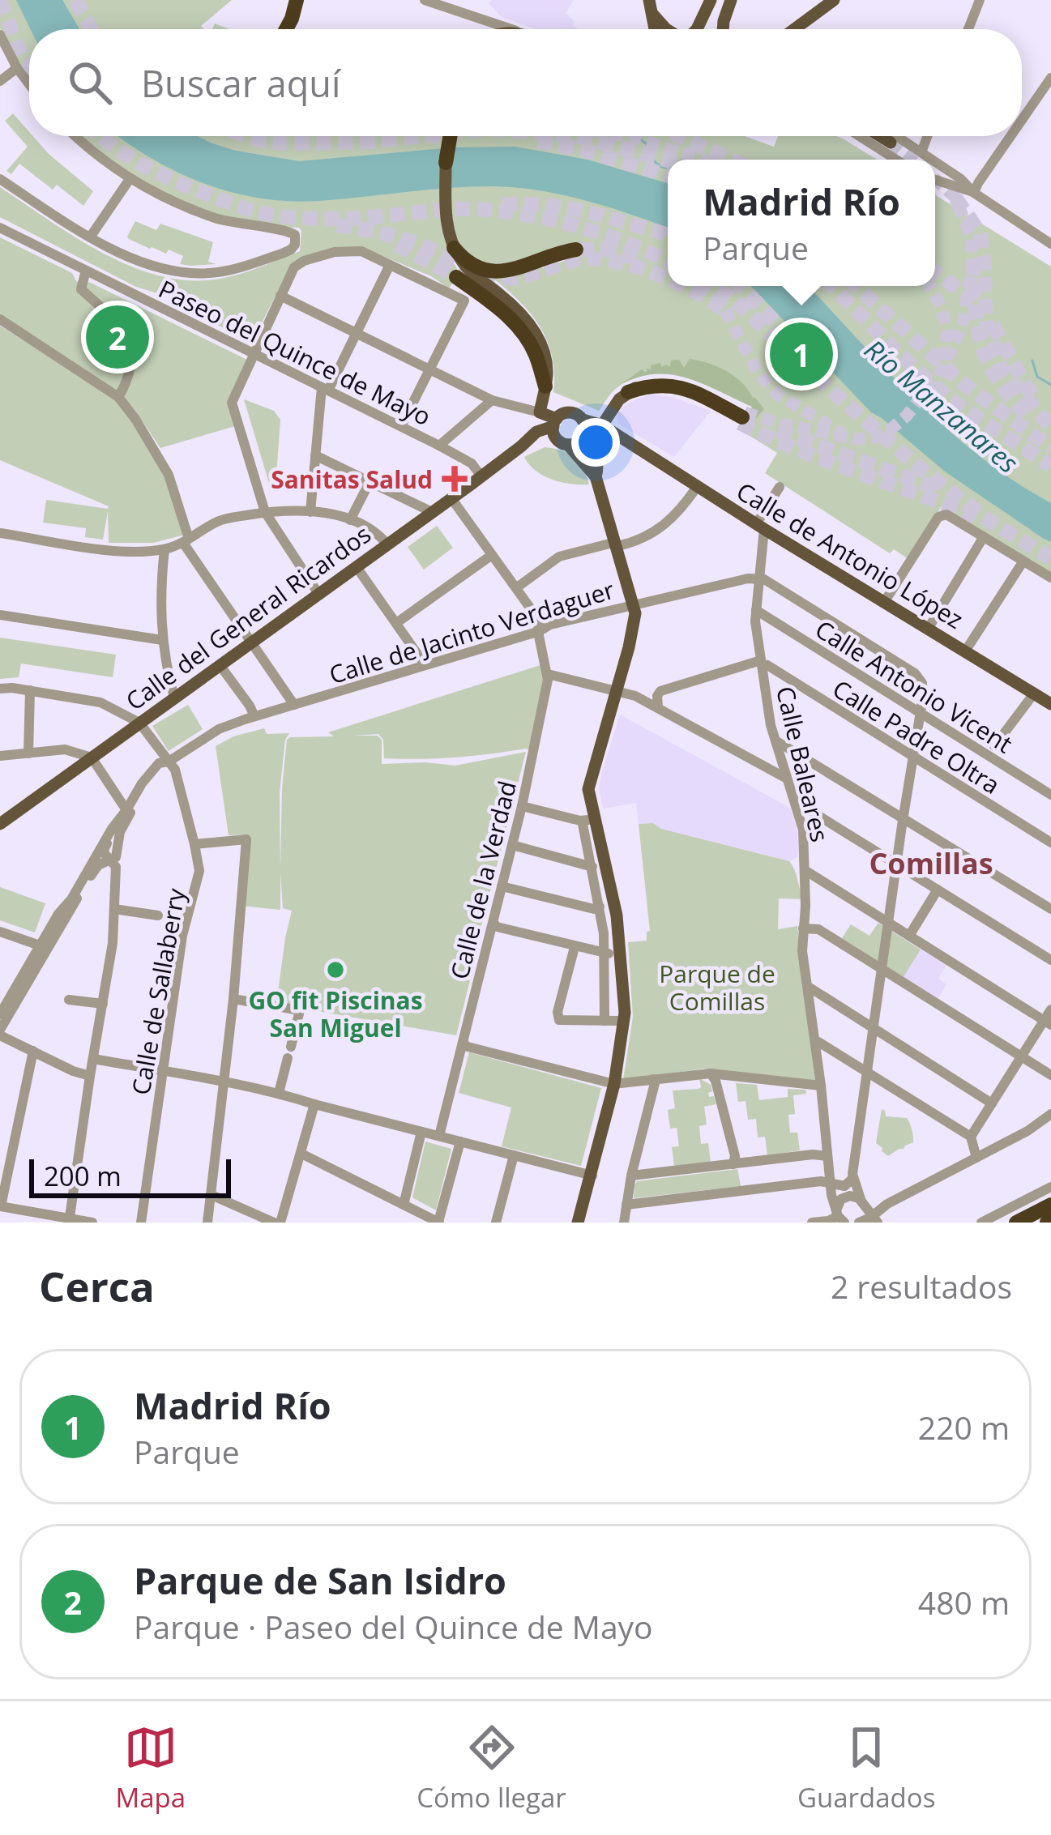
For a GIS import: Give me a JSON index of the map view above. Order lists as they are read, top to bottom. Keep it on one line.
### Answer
{"streets":{"main road":["Calle de Antonio López","Calle del General Ricardos"],"street":["Paseo del Quince de Mayo","Calle de Jacinto Verdaguer","Calle Antonio Vicent","Calle Padre Oltra","Calle Baleares","Calle de la Verdad","Calle de Sallaberry"]},"crossings":[["Paseo del Quince de Mayo","Calle del General Ricardos"],["Calle de Antonio López","Calle del General Ricardos"],["Calle de Antonio López","Calle Baleares"],["Calle del General Ricardos","Calle de la Verdad"],["Calle del General Ricardos","Calle de Sallaberry"],["Calle de Jacinto Verdaguer","Calle Baleares"],["Calle de Jacinto Verdaguer","Calle de la Verdad"],["Calle de Jacinto Verdaguer","Calle de Sallaberry"],["Calle Antonio Vicent","Calle Baleares"],["Calle Padre Oltra","Calle Baleares"]],"districts":["Comillas"],"water":["Río Manzanares"],"parks":["Parque de Comillas"],"places":{"health":["Sanitas Salud"],"other":["GO fit Piscinas San Miguel"]},"scale_bar":"200 m","page":{"search":"Buscar aquí","popup":["Madrid Río","Parque"],"pins":["2","1"],"scale":"200 m","heading":["Cerca","2 resultados"],"list":[{"mark":"1","name":"Madrid Río","note":"Parque","value":"220 m"},{"mark":"2","name":"Parque de San Isidro","note":"Parque · Paseo del Quince de Mayo","value":"480 m"}],"nav":["Mapa","Cómo llegar","Guardados"]}}
